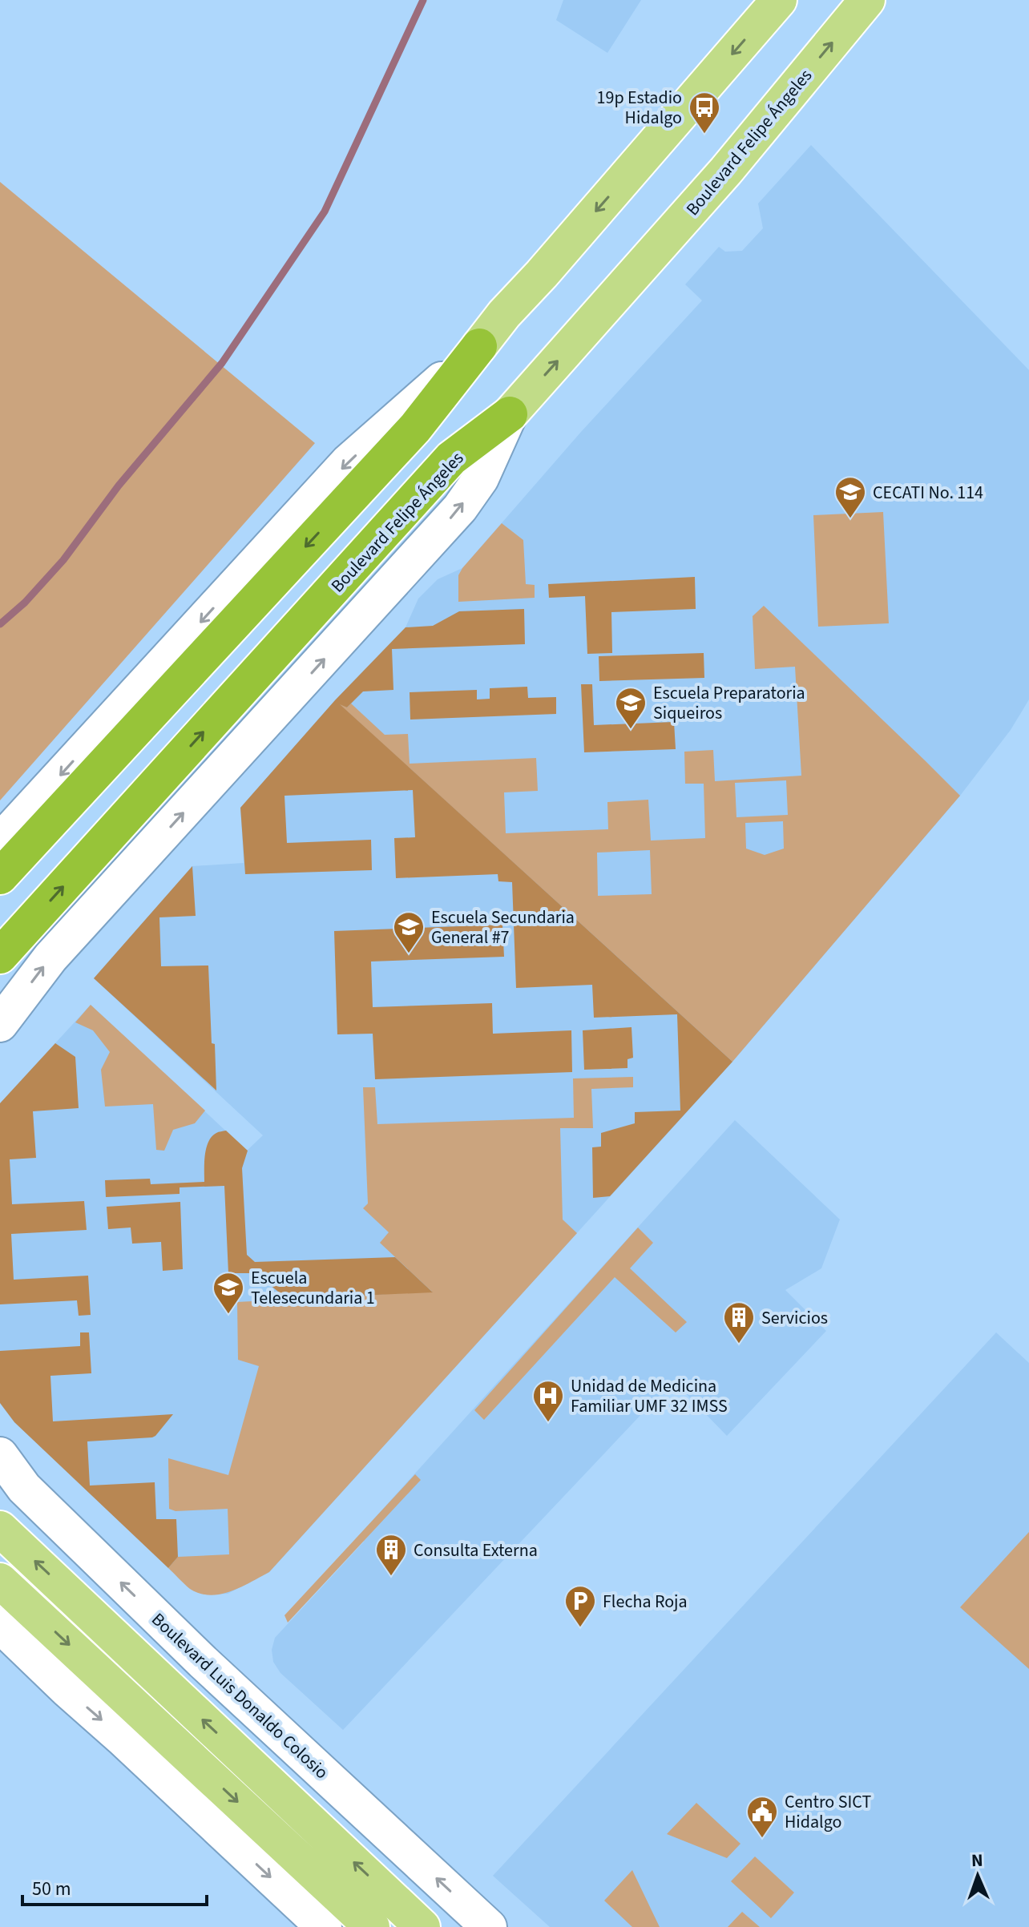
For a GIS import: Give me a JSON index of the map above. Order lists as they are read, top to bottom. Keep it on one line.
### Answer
{"streets":{"highway":["Boulevard Felipe Ángeles"],"main road":["Boulevard Luis Donaldo Colosio"]},"places":{"bus stop":["19p Estadio Hidalgo"],"school or university":["CECATI No. 114","Escuela Preparatoria Siqueiros","Escuela Secundaria General #7","Escuela Telesecundaria 1"],"building":["Servicios","Consulta Externa"],"hospital":["Unidad de Medicina Familiar UMF 32 IMSS"],"parking":["Flecha Roja"],"public building":["Centro SICT Hidalgo"]},"scale_bar":"50 m","north":"top"}
